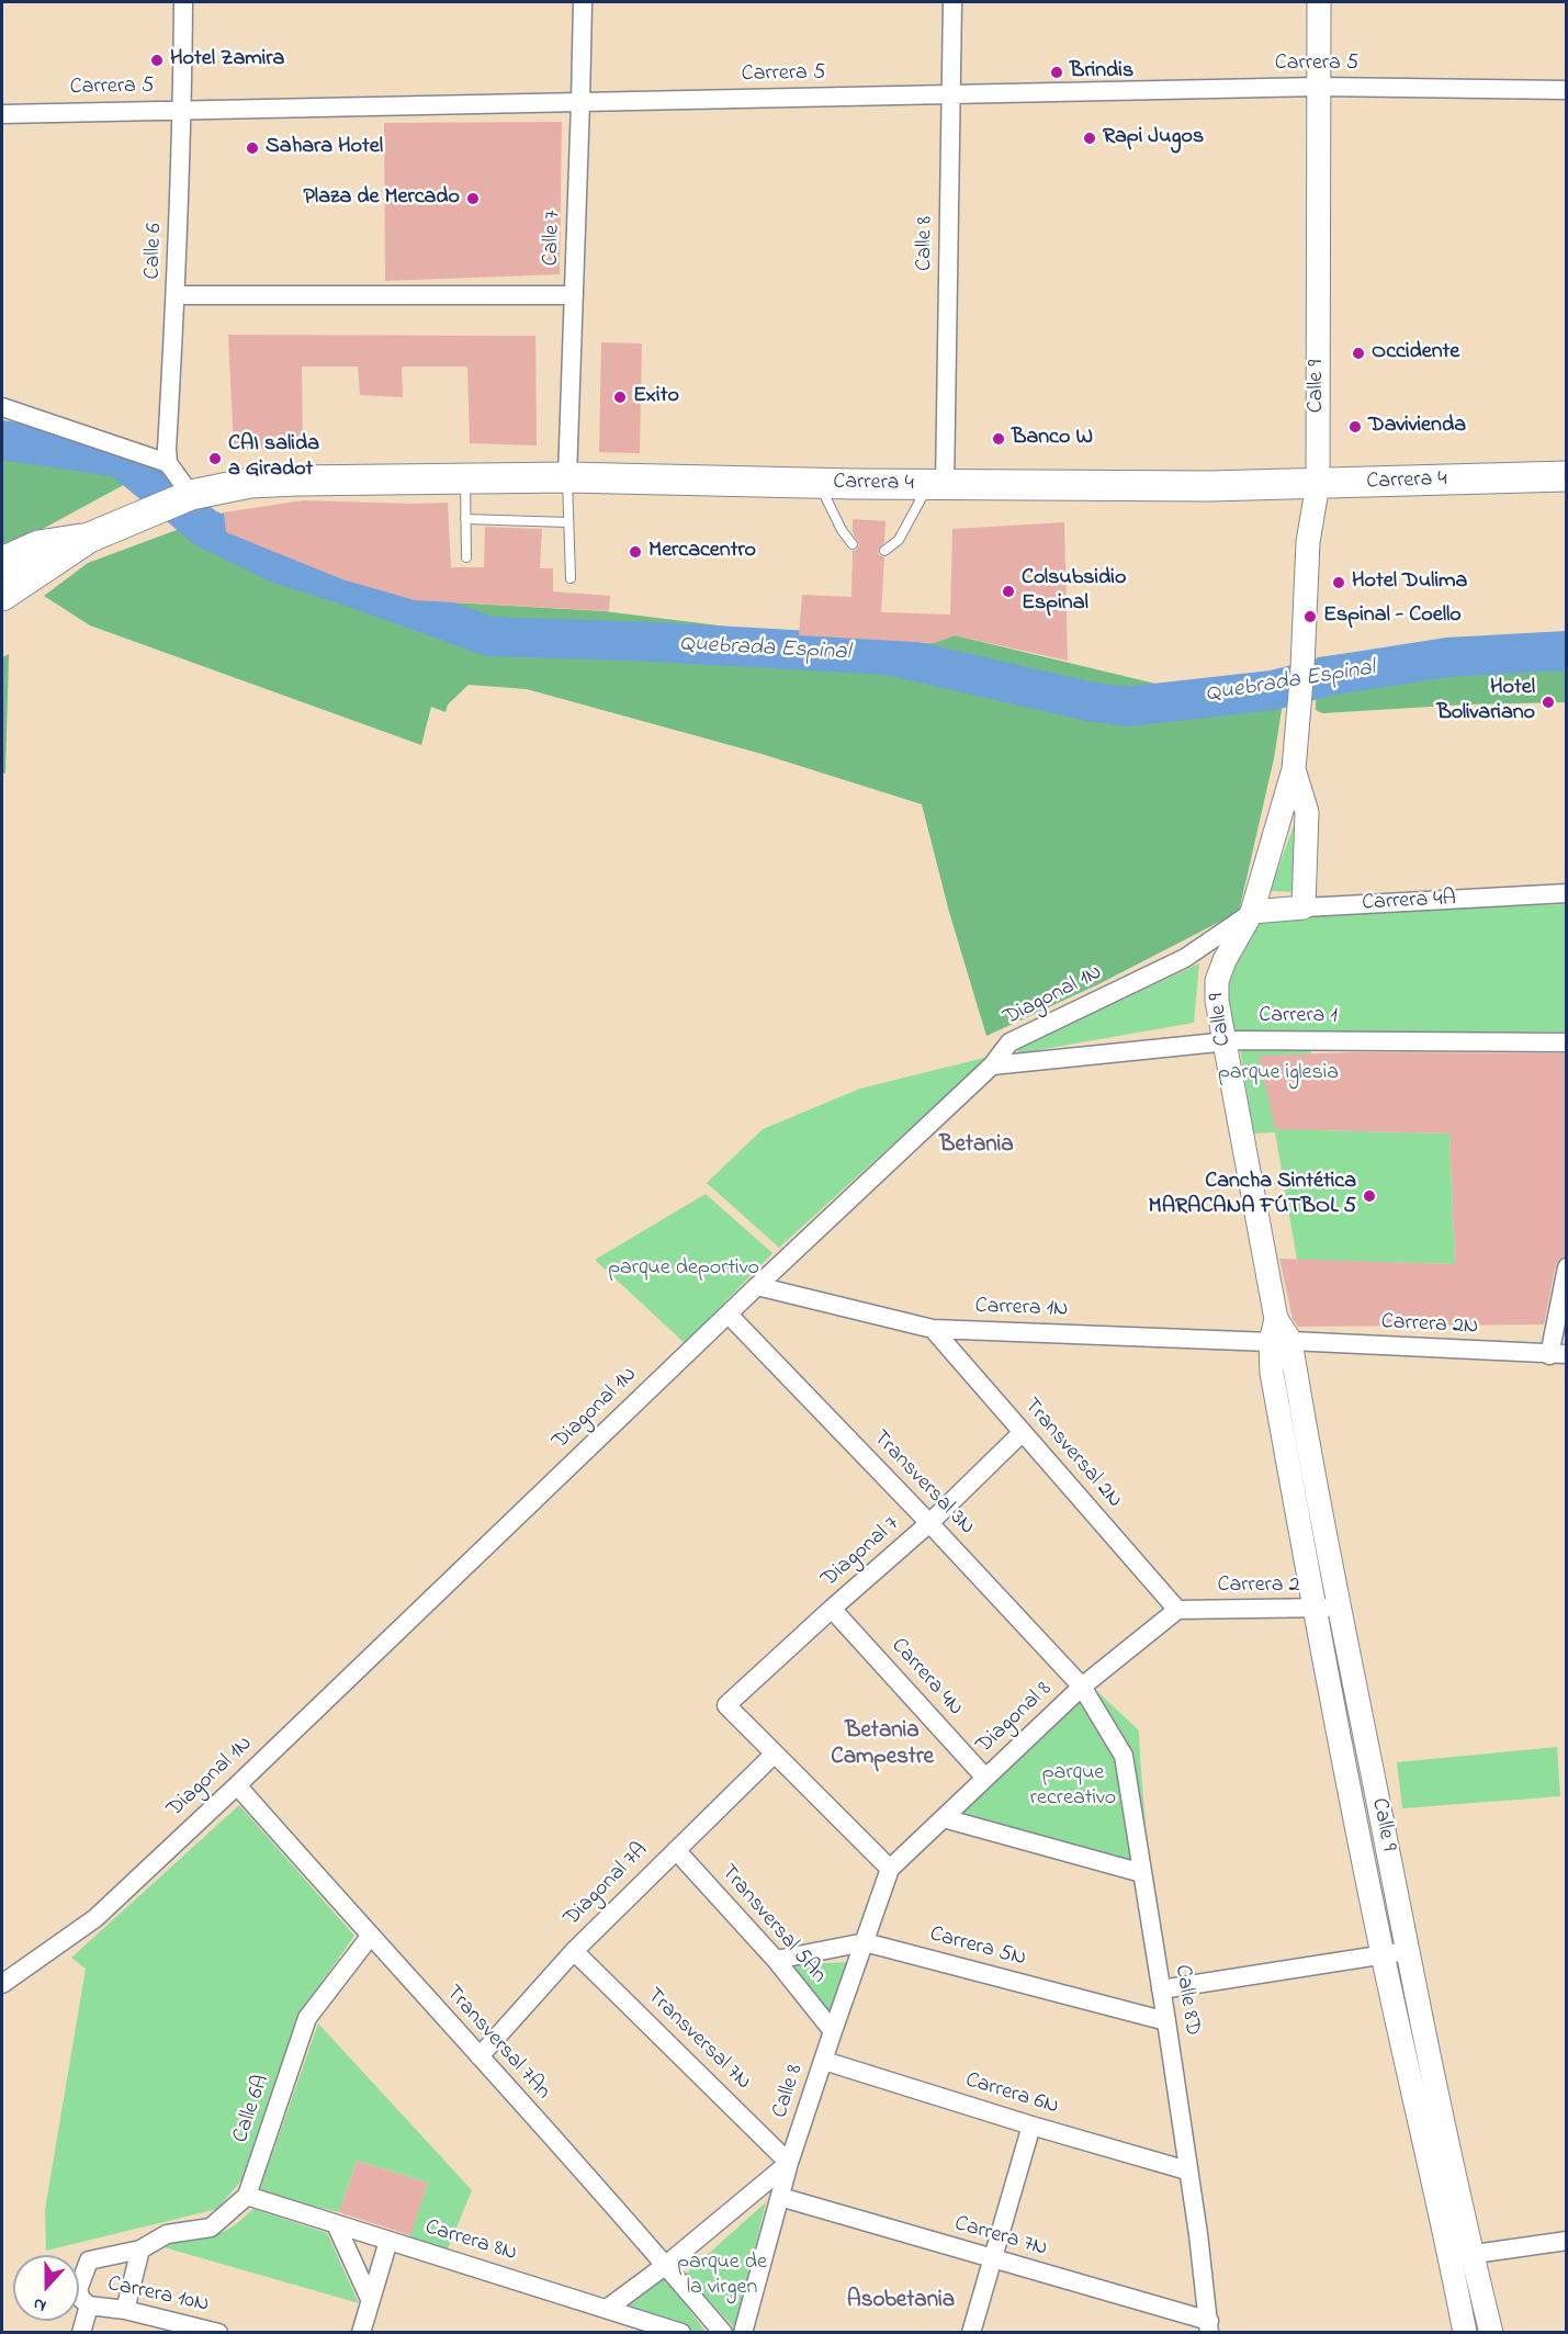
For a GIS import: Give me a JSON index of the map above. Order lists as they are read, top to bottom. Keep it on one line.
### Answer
{"streets":{"main road":["Carrera 4"],"street":["Carrera 5","Calle 7","Calle 8","Calle 6","Calle 9","Carrera 4A","Diagonal 1N","Carrera 1","Carrera 1N","Carrera 2N","Transversal 2N","Transversal 3N","Diagonal 7","Carrera 2","Carrera 4N","Diagonal 8","Diagonal 7A","Transversal 5An","Carrera 5N","Calle 8D","Transversal 7N","Transversal 7An","Carrera 6N","Calle 6A","Carrera 7N","Carrera 8N","Carrera 10N"]},"crossings":[["Carrera 5","Calle 7"],["Carrera 5","Calle 8"],["Carrera 5","Calle 6"],["Carrera 5","Calle 9"],["Calle 7","Carrera 4"],["Calle 8","Carrera 4"],["Calle 8","Diagonal 8"],["Calle 8","Transversal 5An"],["Calle 8","Carrera 5N"],["Calle 8","Transversal 7N"],["Calle 8","Carrera 6N"],["Calle 8","Carrera 7N"],["Calle 9","Carrera 4"],["Calle 9","Carrera 4A"],["Calle 9","Diagonal 1N"],["Calle 9","Carrera 1"],["Calle 9","Carrera 1N"],["Calle 9","Carrera 2N"],["Calle 9","Carrera 2"],["Carrera 4A","Diagonal 1N"],["Diagonal 1N","Carrera 1"],["Diagonal 1N","Carrera 1N"],["Diagonal 1N","Transversal 3N"],["Diagonal 1N","Transversal 7An"],["Carrera 1N","Carrera 2N"],["Carrera 1N","Transversal 2N"],["Transversal 2N","Diagonal 7"],["Transversal 2N","Carrera 2"],["Transversal 2N","Diagonal 8"],["Transversal 3N","Diagonal 7"],["Transversal 3N","Diagonal 8"],["Transversal 3N","Calle 8D"],["Diagonal 7","Carrera 4N"],["Diagonal 7","Diagonal 7A"],["Carrera 2","Diagonal 8"],["Carrera 4N","Diagonal 8"],["Diagonal 8","Calle 8D"],["Diagonal 7A","Transversal 5An"],["Diagonal 7A","Transversal 7N"],["Diagonal 7A","Transversal 7An"],["Transversal 5An","Carrera 5N"],["Carrera 5N","Calle 8D"],["Calle 8D","Carrera 6N"],["Calle 8D","Carrera 7N"],["Transversal 7An","Calle 6A"],["Calle 6A","Carrera 8N"]],"districts":["Betania","Betania Campestre","Asobetania"],"water":["Quebrada Espinal"],"parks":["parque iglesia","parque deportivo","parque recreativo","parque de la virgen"],"places":["Hotel Zamira","Brindis","Rapi Jugos","Sahara Hotel","Plaza de Mercado","Occidente","Exito","Davivienda","Banco W","CAI salida a Giradot","Mercacentro","Hotel Dulima","Colsubsidio Espinal","Espinal - Coello","Hotel Bolivariano","Cancha Sintética MARACANA FÚTBOL 5"],"north":"bottom"}
